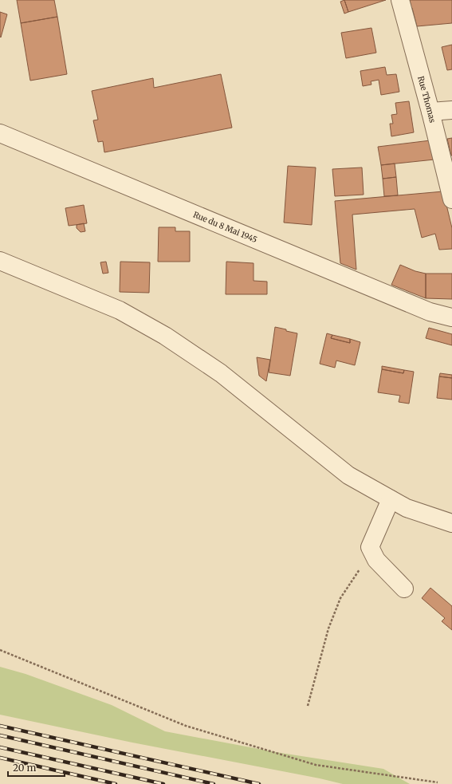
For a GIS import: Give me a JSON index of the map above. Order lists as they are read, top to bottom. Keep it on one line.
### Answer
{"streets":{"street":["Rue Thomas","Rue du 8 Mai 1945"]},"scale_bar":"20 m"}
